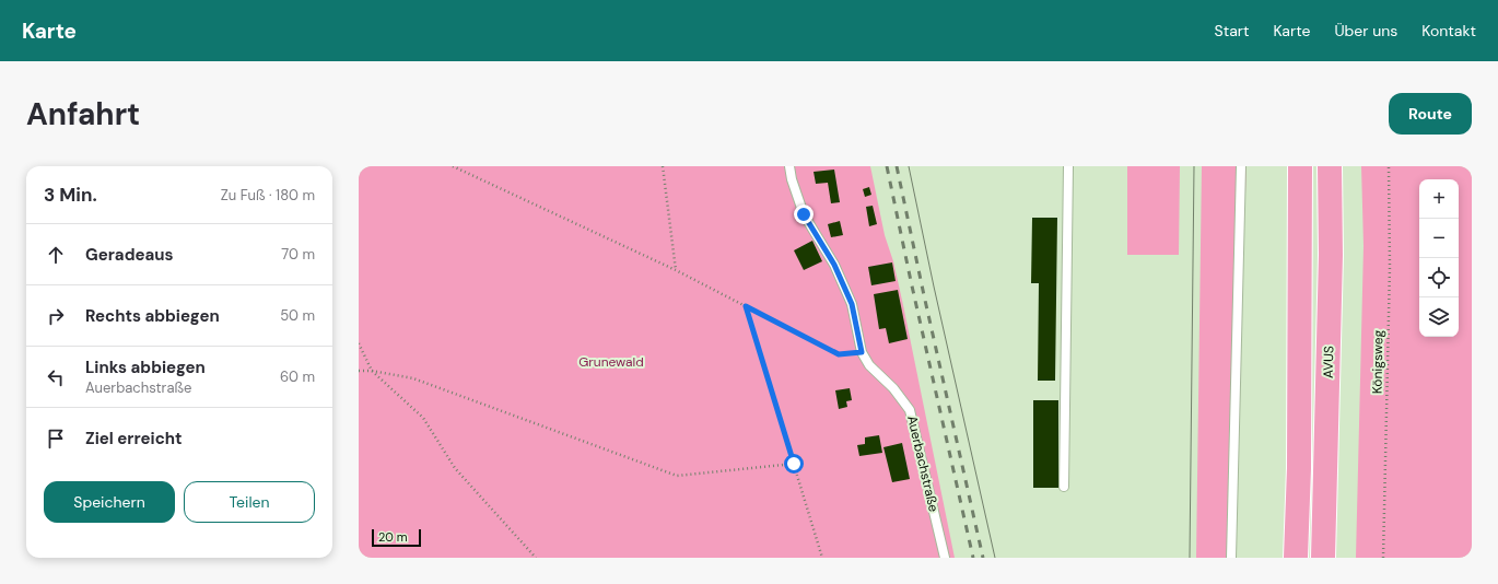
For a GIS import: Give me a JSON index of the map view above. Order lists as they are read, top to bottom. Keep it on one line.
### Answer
{"streets":{"highway":["AVUS"],"lane":["Auerbachstraße"],"path":["Königsweg"]},"parks":["Grunewald"],"scale_bar":"20 m","page":{"header":"Karte","nav":["Start","Karte","Über uns","Kontakt"],"buttons":["Route",["Speichern","Teilen"]],"title":"Anfahrt","heading":["3 Min.","Zu Fuß · 180 m"],"map_buttons":["+","−"],"list":[["Geradeaus","70 m"],["Rechts abbiegen","50 m"],["Links abbiegen","Auerbachstraße","60 m"],"Ziel erreicht"],"scale":"20 m"}}
